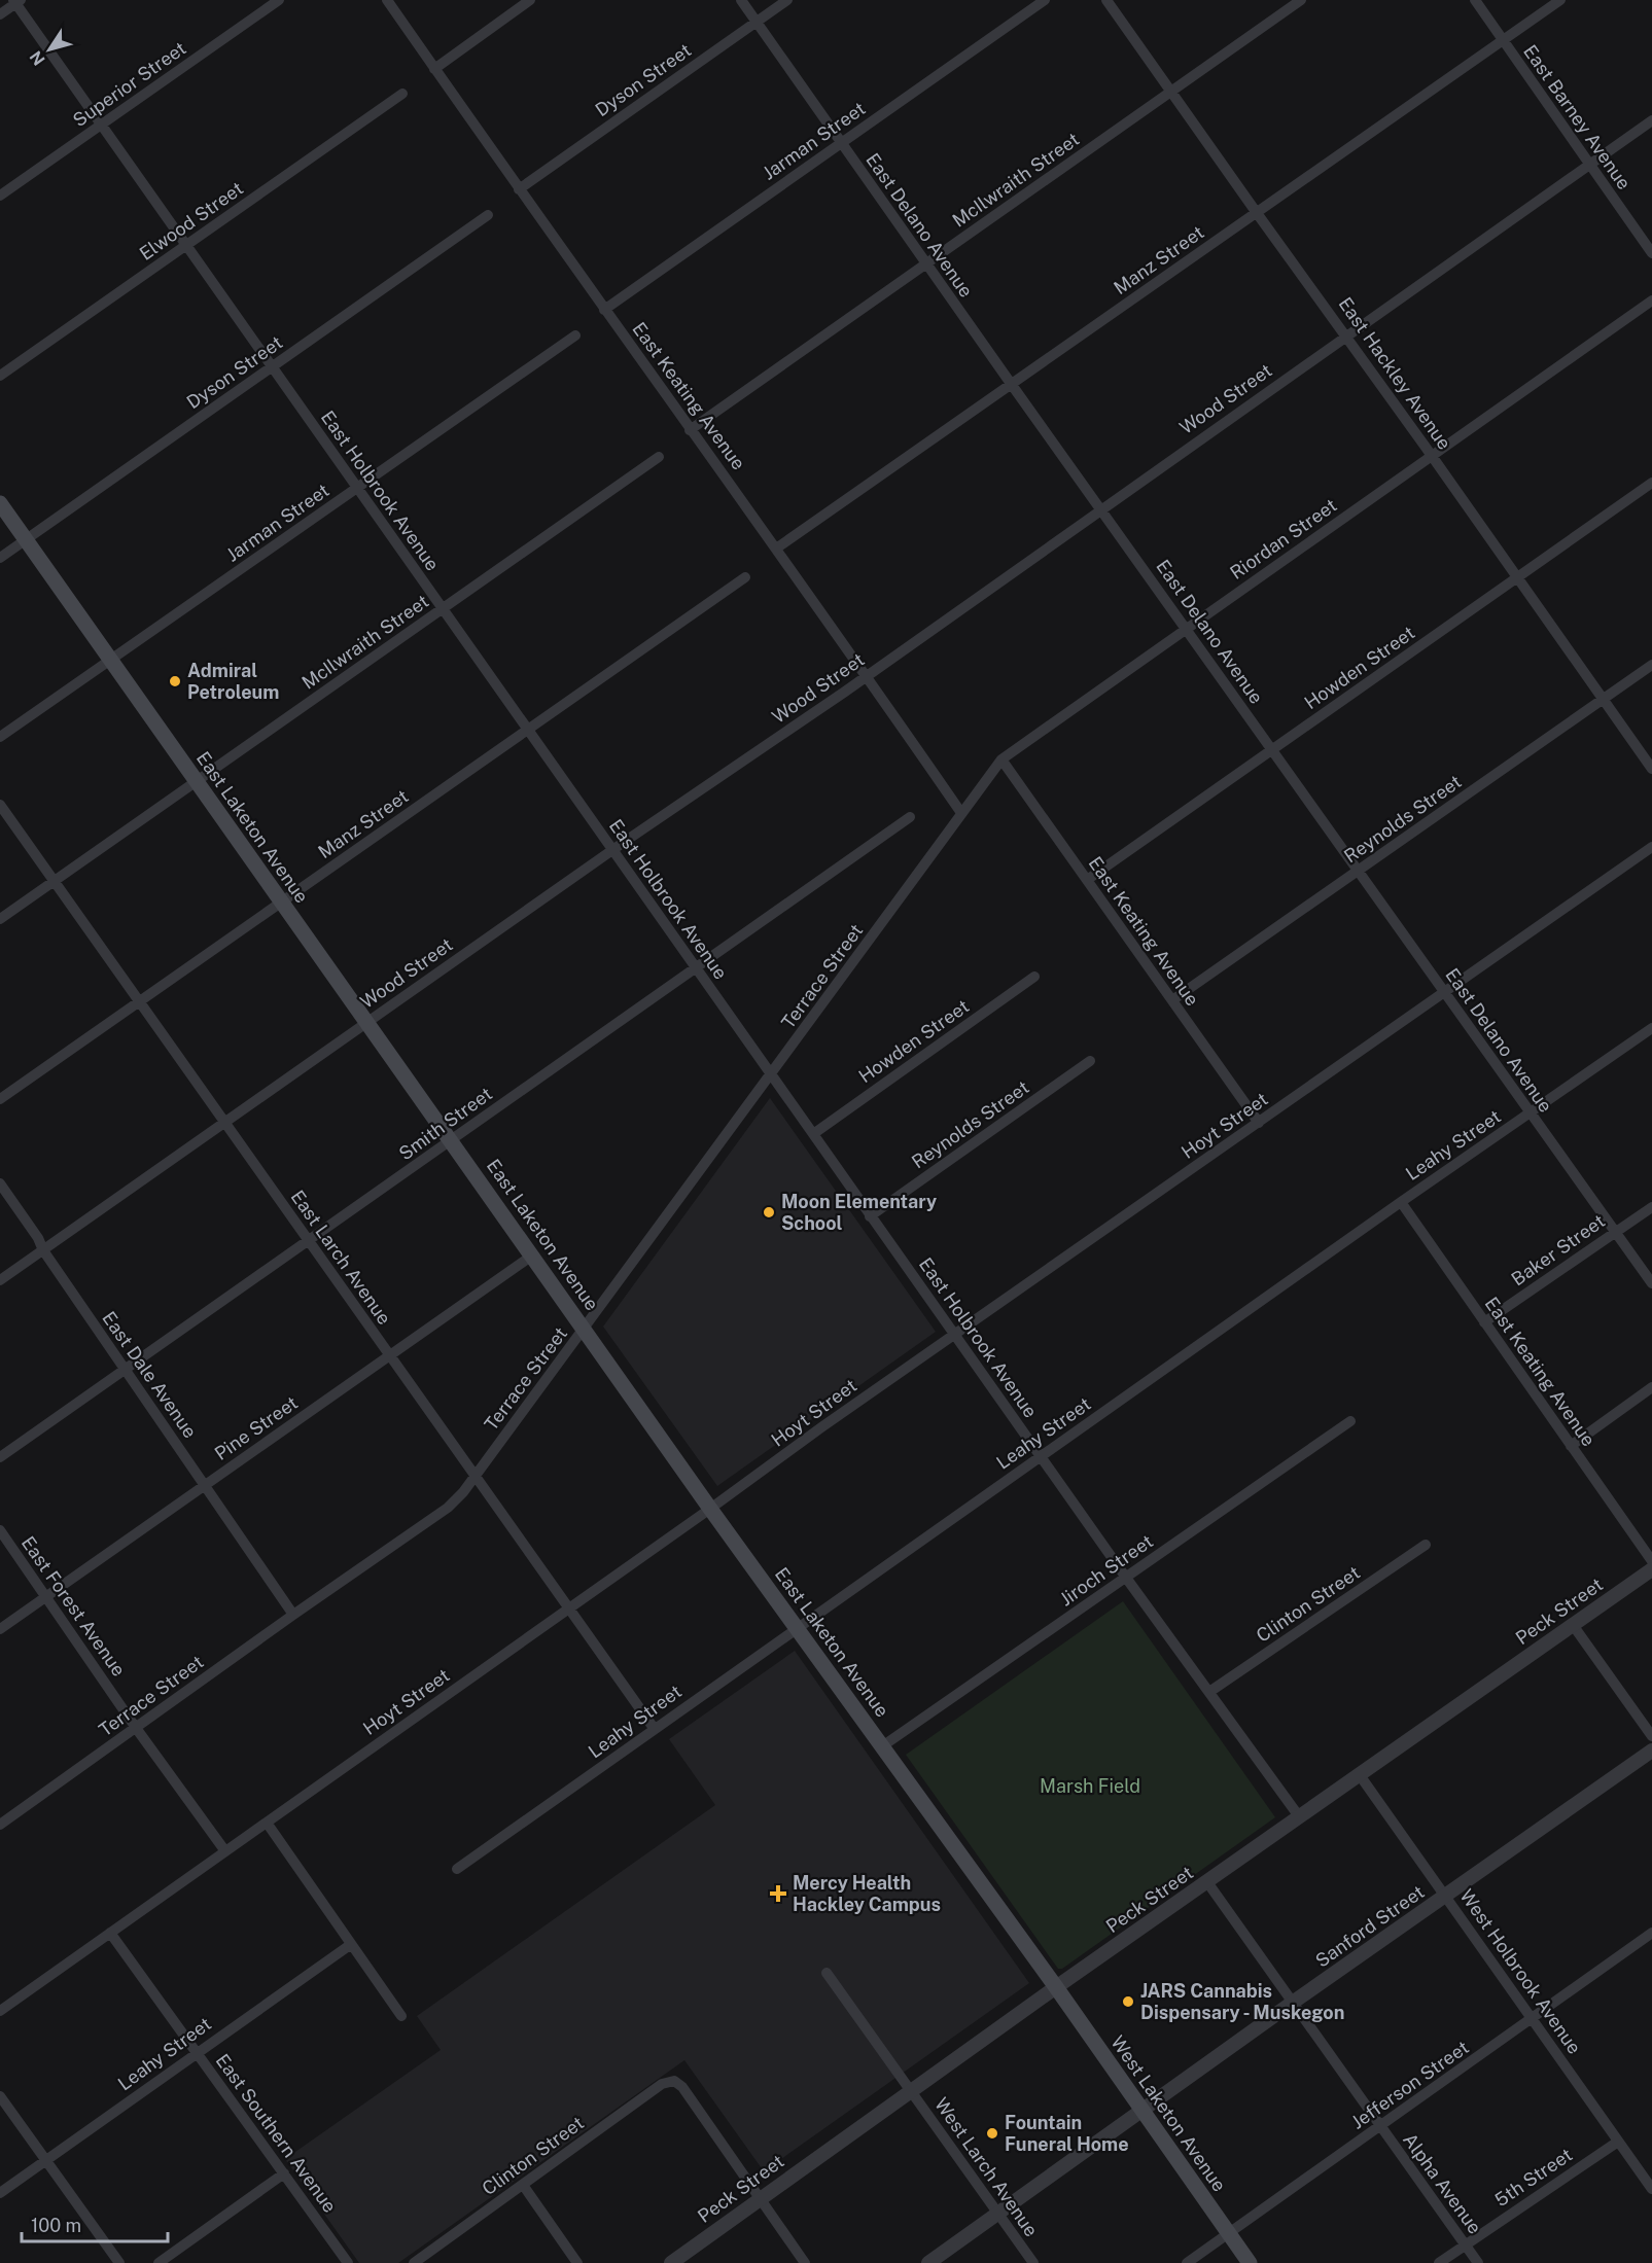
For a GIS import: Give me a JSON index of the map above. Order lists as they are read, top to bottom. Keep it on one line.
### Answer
{"streets":{"main road":["East Laketon Avenue","West Laketon Avenue"],"street":["Dyson Street","Superior Street","East Barney Avenue","Jarman Street","McIlwraith Street","Elwood Street","East Delano Avenue","Manz Street","East Hackley Avenue","East Keating Avenue","Wood Street","East Holbrook Avenue","Riordan Street","Howden Street","Reynolds Street","Terrace Street","Smith Street","Hoyt Street","Leahy Street","Baker Street","East Larch Avenue","East Dale Avenue","Pine Street","Jiroch Street","Clinton Street","East Forest Avenue","Peck Street","Sanford Street","West Holbrook Avenue","Jefferson Street","East Southern Avenue","West Larch Avenue","5th Street","Alpha Avenue"]},"crossings":[["Dyson Street","East Delano Avenue"],["Dyson Street","East Keating Avenue"],["Dyson Street","East Holbrook Avenue"],["Dyson Street","East Laketon Avenue"],["Superior Street","East Holbrook Avenue"],["East Barney Avenue","Manz Street"],["East Barney Avenue","Wood Street"],["Jarman Street","East Delano Avenue"],["Jarman Street","East Keating Avenue"],["Jarman Street","East Holbrook Avenue"],["Jarman Street","East Laketon Avenue"],["McIlwraith Street","East Delano Avenue"],["McIlwraith Street","East Hackley Avenue"],["McIlwraith Street","East Keating Avenue"],["McIlwraith Street","East Holbrook Avenue"],["McIlwraith Street","East Laketon Avenue"],["McIlwraith Street","East Larch Avenue"],["Elwood Street","East Holbrook Avenue"],["East Delano Avenue","Manz Street"],["East Delano Avenue","Wood Street"],["East Delano Avenue","Riordan Street"],["East Delano Avenue","Howden Street"],["East Delano Avenue","Reynolds Street"],["East Delano Avenue","Hoyt Street"],["East Delano Avenue","Leahy Street"],["East Delano Avenue","Baker Street"],["Manz Street","East Hackley Avenue"],["Manz Street","East Keating Avenue"],["Manz Street","East Holbrook Avenue"],["Manz Street","East Laketon Avenue"],["Manz Street","East Larch Avenue"],["East Hackley Avenue","Wood Street"],["East Hackley Avenue","Riordan Street"],["East Hackley Avenue","Howden Street"],["East Hackley Avenue","Reynolds Street"],["East Keating Avenue","Wood Street"],["East Keating Avenue","Riordan Street"],["East Keating Avenue","Howden Street"],["East Keating Avenue","Reynolds Street"],["East Keating Avenue","Hoyt Street"],["East Keating Avenue","Leahy Street"],["East Keating Avenue","Baker Street"],["Wood Street","East Holbrook Avenue"],["Wood Street","East Laketon Avenue"],["Wood Street","East Larch Avenue"],["Wood Street","East Dale Avenue"],["East Holbrook Avenue","Howden Street"],["East Holbrook Avenue","Reynolds Street"],["East Holbrook Avenue","Terrace Street"],["East Holbrook Avenue","Smith Street"],["East Holbrook Avenue","Hoyt Street"],["East Holbrook Avenue","Leahy Street"],["East Holbrook Avenue","Jiroch Street"],["East Holbrook Avenue","Clinton Street"],["East Holbrook Avenue","Peck Street"],["Riordan Street","Terrace Street"],["East Laketon Avenue","Terrace Street"],["East Laketon Avenue","Smith Street"],["East Laketon Avenue","Hoyt Street"],["East Laketon Avenue","Leahy Street"],["East Laketon Avenue","Pine Street"],["East Laketon Avenue","Jiroch Street"],["East Laketon Avenue","Peck Street"],["East Laketon Avenue","West Laketon Avenue"],["Terrace Street","East Larch Avenue"],["Terrace Street","East Dale Avenue"],["Terrace Street","East Forest Avenue"],["Smith Street","East Larch Avenue"],["Smith Street","East Dale Avenue"],["Hoyt Street","East Larch Avenue"],["Hoyt Street","East Forest Avenue"],["Hoyt Street","East Southern Avenue"],["Leahy Street","East Larch Avenue"],["Leahy Street","East Southern Avenue"],["East Larch Avenue","Pine Street"],["East Dale Avenue","Pine Street"],["Pine Street","East Forest Avenue"],["Clinton Street","Peck Street"],["Peck Street","West Holbrook Avenue"],["Peck Street","West Laketon Avenue"],["Peck Street","West Larch Avenue"],["Peck Street","Alpha Avenue"],["Sanford Street","West Holbrook Avenue"],["Sanford Street","West Laketon Avenue"],["Sanford Street","West Larch Avenue"],["Sanford Street","Alpha Avenue"],["West Holbrook Avenue","Jefferson Street"],["West Holbrook Avenue","5th Street"],["Jefferson Street","West Laketon Avenue"],["Jefferson Street","Alpha Avenue"],["5th Street","Alpha Avenue"]],"parks":["Marsh Field"],"places":{"other":["Admiral Petroleum","Moon Elementary School","JARS Cannabis Dispensary - Muskegon","Fountain Funeral Home"],"health":["Mercy Health Hackley Campus"]},"scale_bar":"100 m","north":"bottom left"}
